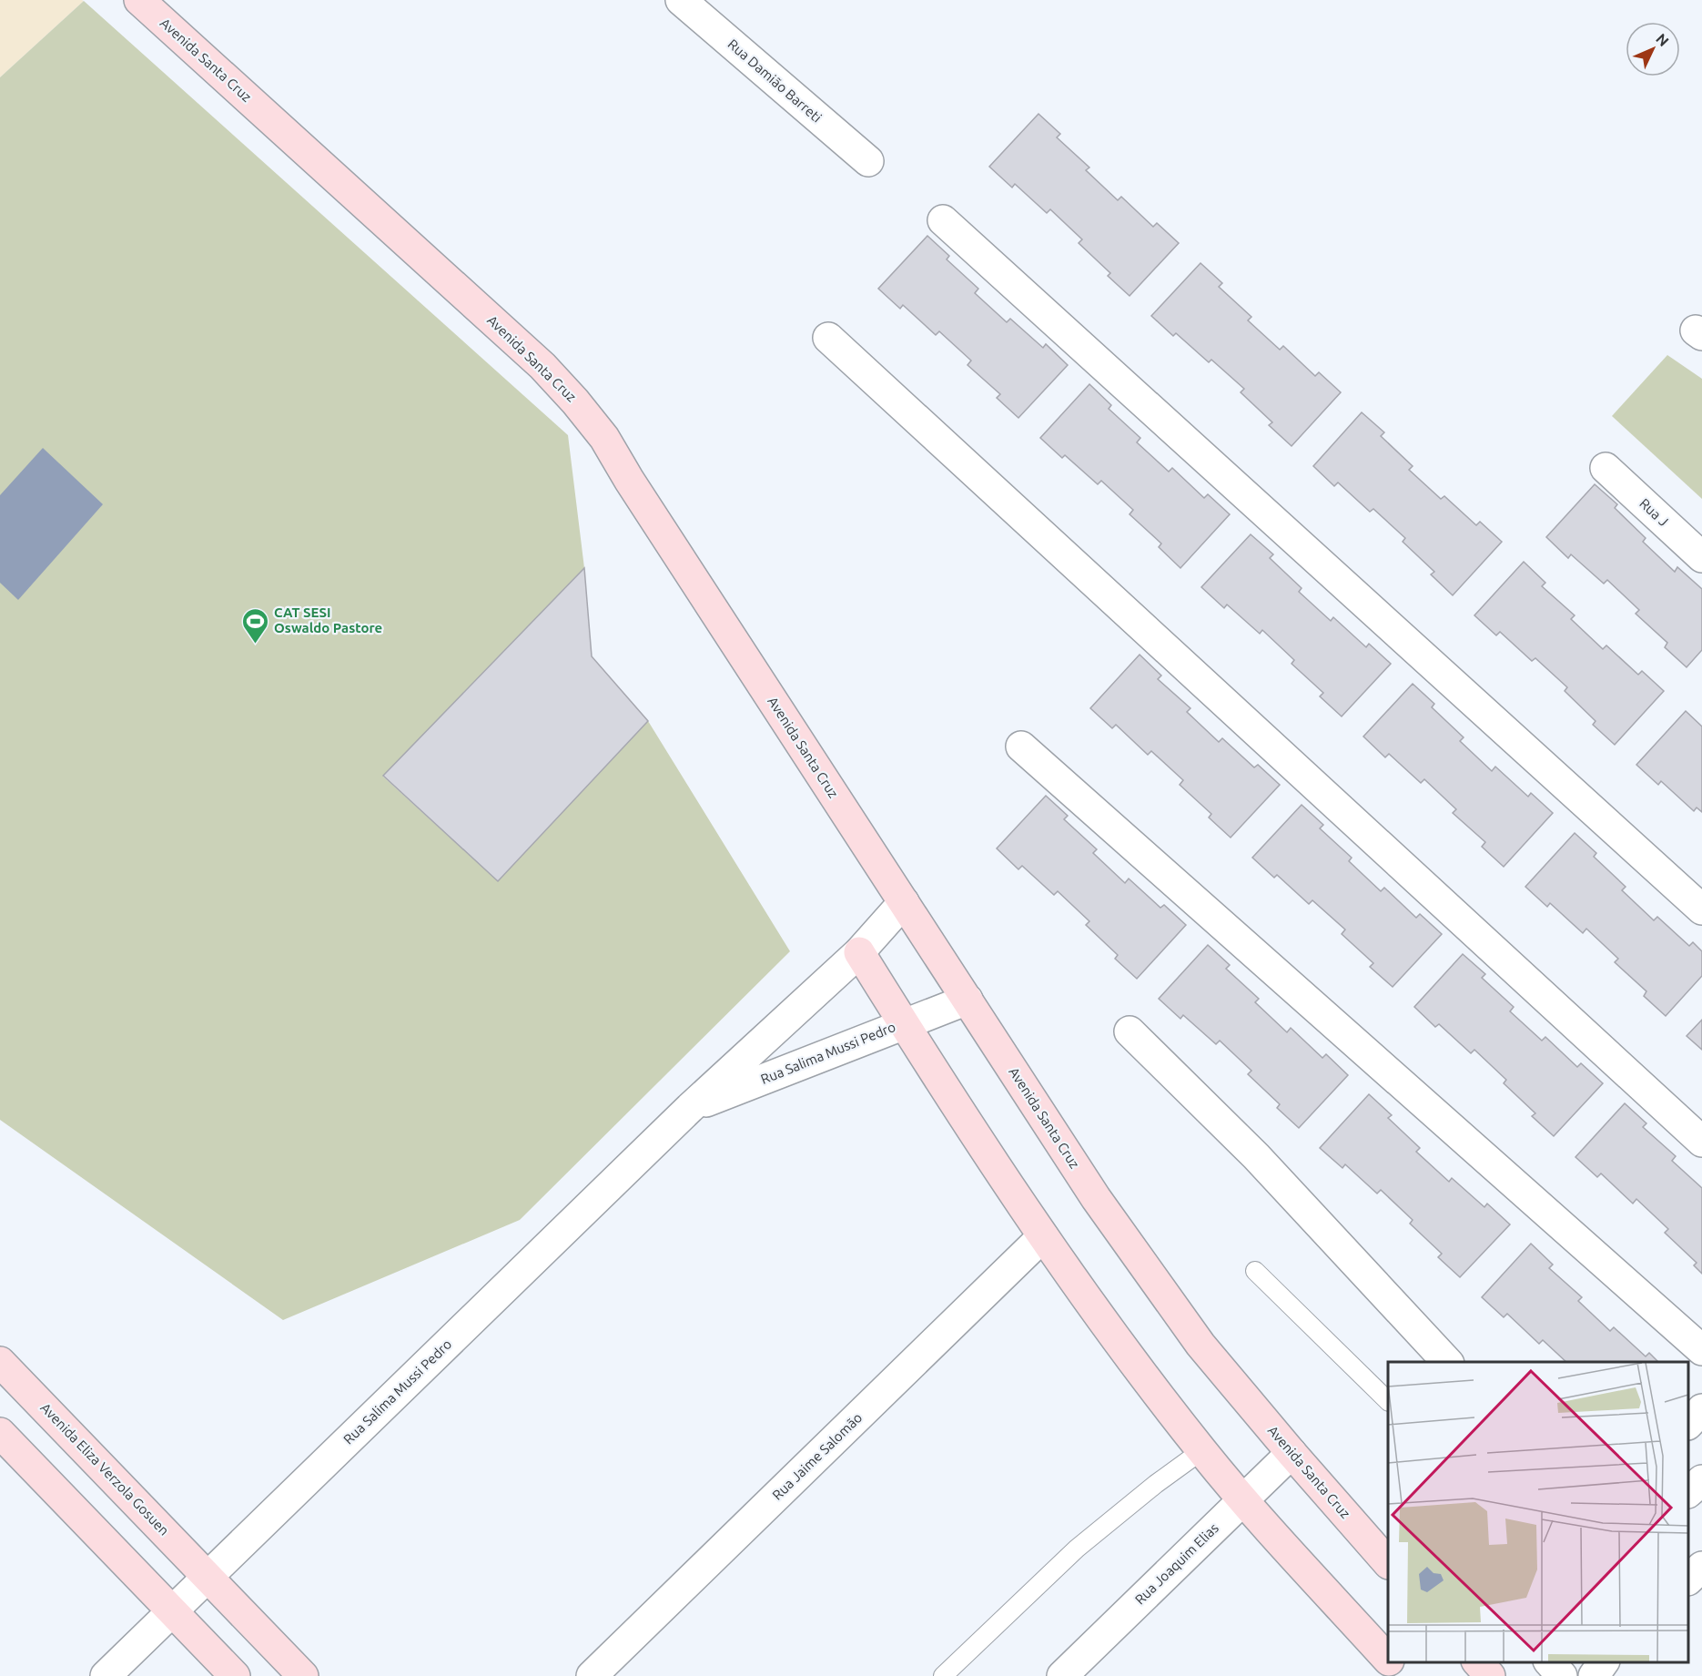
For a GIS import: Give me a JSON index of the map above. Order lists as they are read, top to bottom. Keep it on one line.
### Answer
{"streets":{"street":["Avenida Santa Cruz","Rua Damião Barreti","Rua J","Rua Salima Mussi Pedro","Rua Jaime Salomão","Avenida Eliza Verzola Gosuen","Rua Joaquim Elias"]},"crossings":[["Avenida Santa Cruz","Rua Salima Mussi Pedro"],["Avenida Santa Cruz","Rua Joaquim Elias"],["Rua Salima Mussi Pedro","Avenida Eliza Verzola Gosuen"]],"places":{"sports":["CAT SESI Oswaldo Pastore"]},"north":"top right"}
